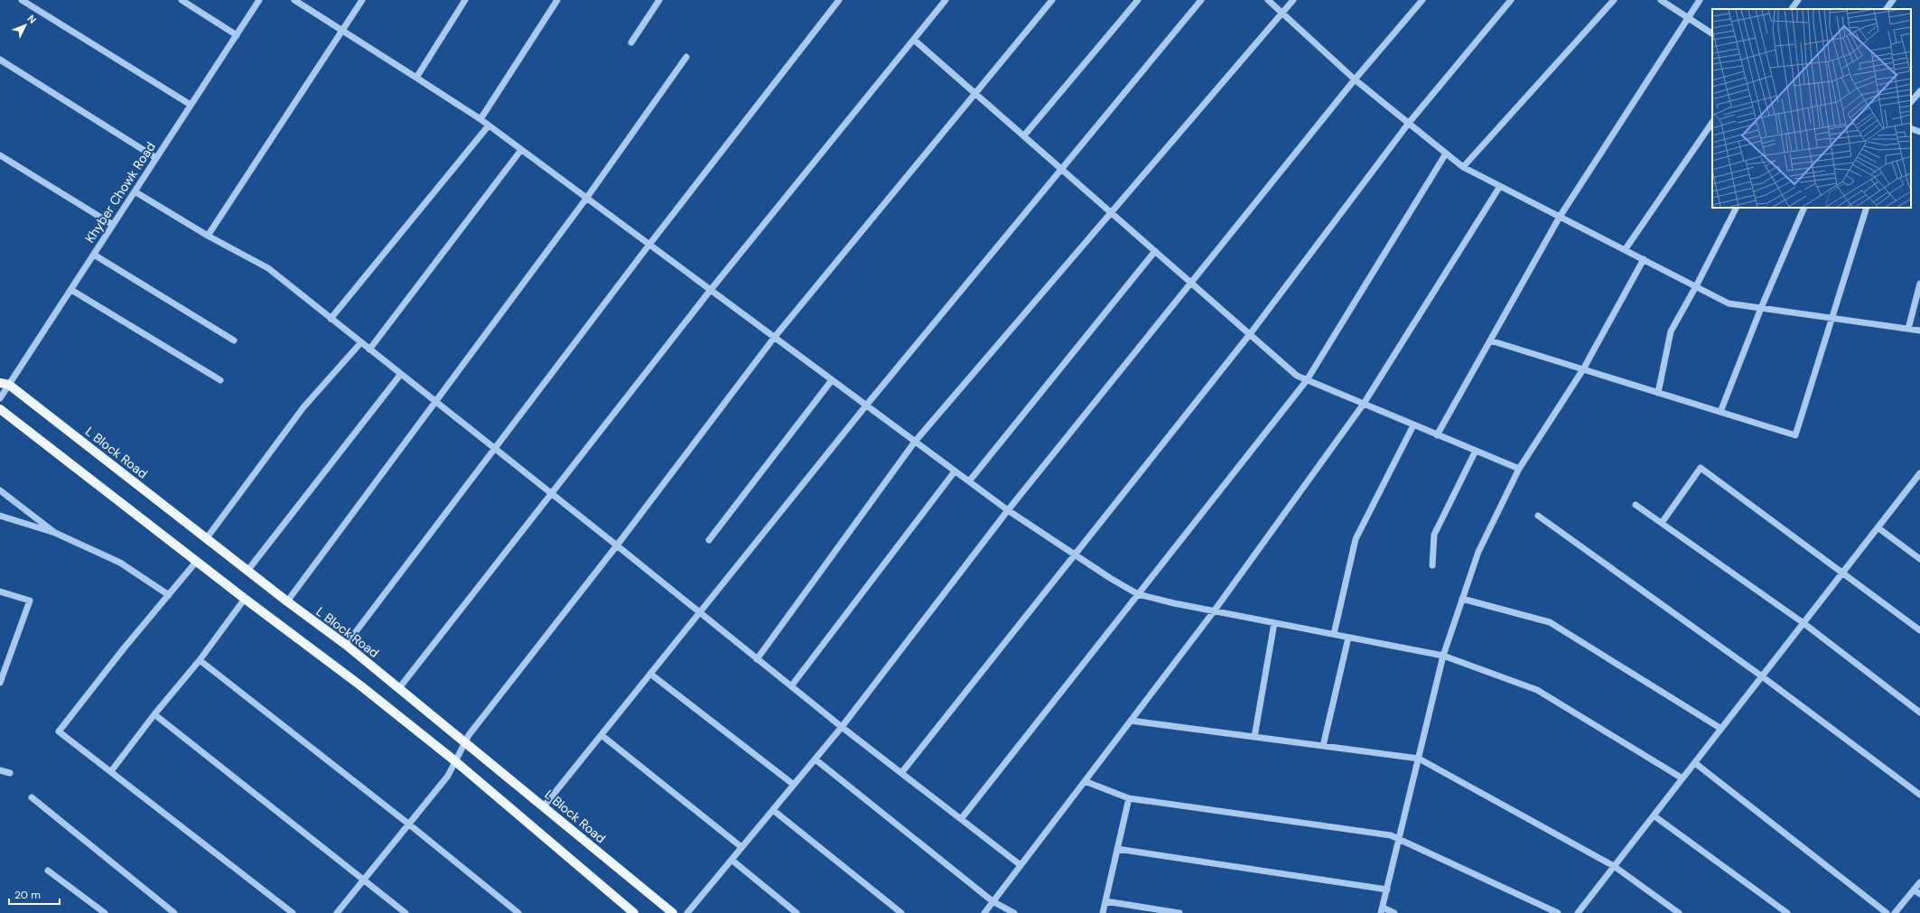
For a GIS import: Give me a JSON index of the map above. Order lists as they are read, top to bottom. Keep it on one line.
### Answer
{"streets":{"main road":["L Block Road"],"street":["Khyber Chowk Road"]},"crossings":[["Khyber Chowk Road","L Block Road"]],"scale_bar":"20 m","north":"top right"}
